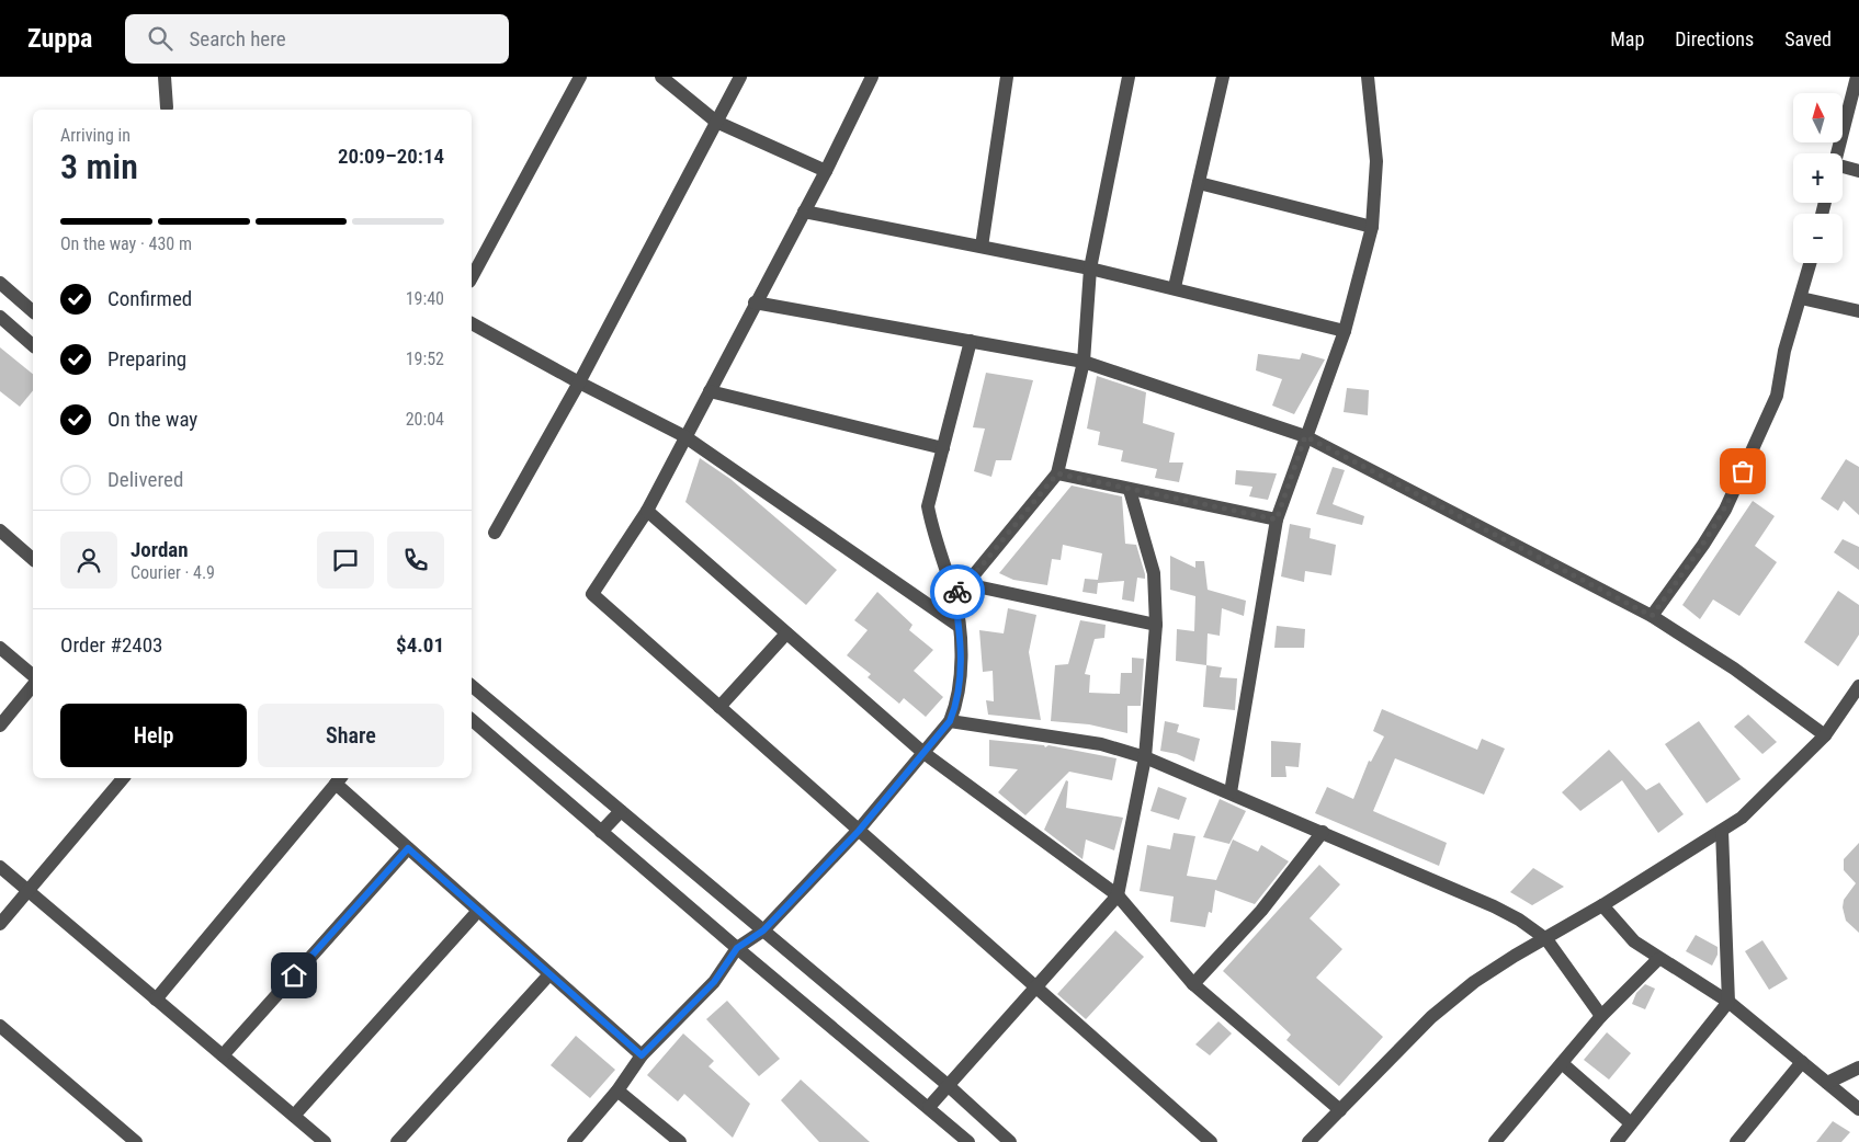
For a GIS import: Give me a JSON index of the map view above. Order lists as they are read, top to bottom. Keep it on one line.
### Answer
{"north":"top","page":{"header":"Zuppa","search":"Search here","nav":["Map","Directions","Saved"],"map_buttons":["+","−"],"heading":["3 min","Arriving in","20:09–20:14"],"panel":["Jordan","Courier · 4.9","Order #2403","$4.01"],"bar":"On the way · 430 m","list":[["Confirmed","19:40"],["Preparing","19:52"],["On the way","20:04"],"Delivered"],"buttons":["Help","Share"]}}
